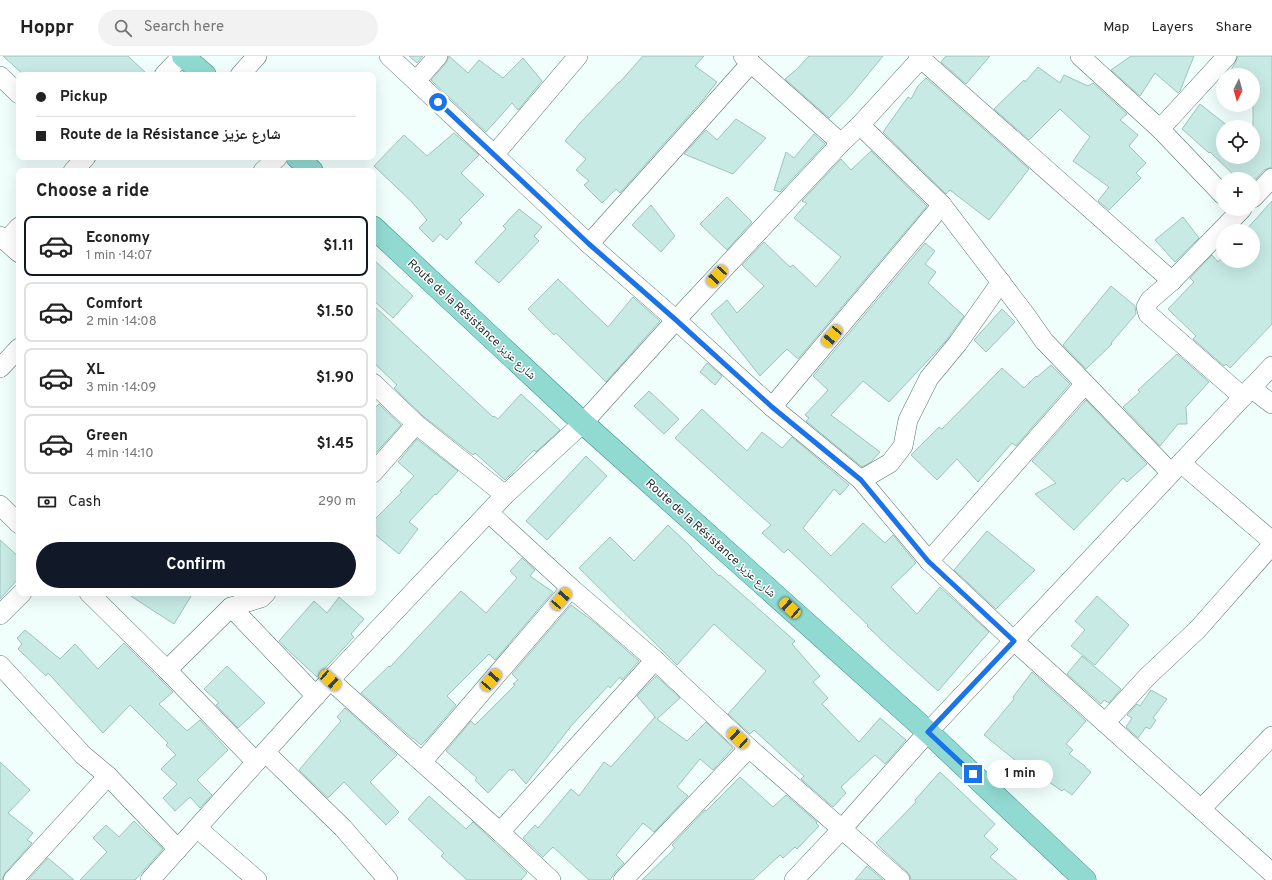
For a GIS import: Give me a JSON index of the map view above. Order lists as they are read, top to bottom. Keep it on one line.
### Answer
{"streets":{"main road":["Route de la Résistance شارع عزيز"]},"north":"bottom","page":{"header":"Hoppr","search":"Search here","nav":["Map","Layers","Share"],"map_buttons":["+","−"],"banner":["Pickup","Route de la Résistance شارع عزيز"],"heading":"Choose a ride","list":[{"name":"Economy","note":"1 min · 14:07","value":"$1.11"},{"name":"Comfort","note":"2 min · 14:08","value":"$1.50"},{"name":"XL","note":"3 min · 14:09","value":"$1.90"},{"name":"Green","note":"4 min · 14:10","value":"$1.45"}],"pay":["Cash","290 m"],"buttons":"Confirm","bubble":"1 min"}}
